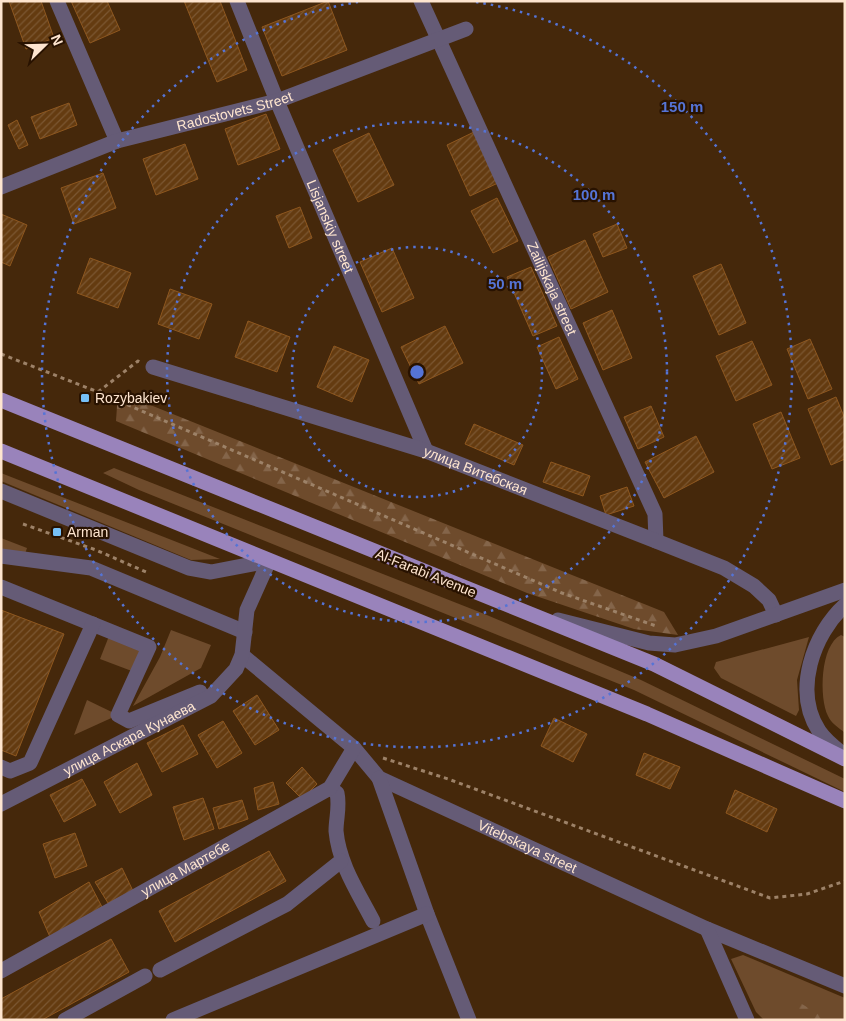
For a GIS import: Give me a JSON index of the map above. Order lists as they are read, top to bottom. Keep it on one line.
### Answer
{"streets":{"main road":["Al-Farabi Avenue"],"street":["Radostovets Street","Lisjanskiy street","Zailijskaja street","улица Витебская","улица Аскара Кунаева","Vitebskaya street","улица Мартебе"]},"crossings":[["Radostovets Street","Lisjanskiy street"],["Radostovets Street","Zailijskaja street"],["Lisjanskiy street","улица Витебская"],["Zailijskaja street","улица Витебская"],["улица Аскара Кунаева","Vitebskaya street"],["Vitebskaya street","улица Мартебе"]],"places":{"transit":["Rozybakiev","Arman"]},"north":"top right","rings":["150 m","100 m","50 m"]}
